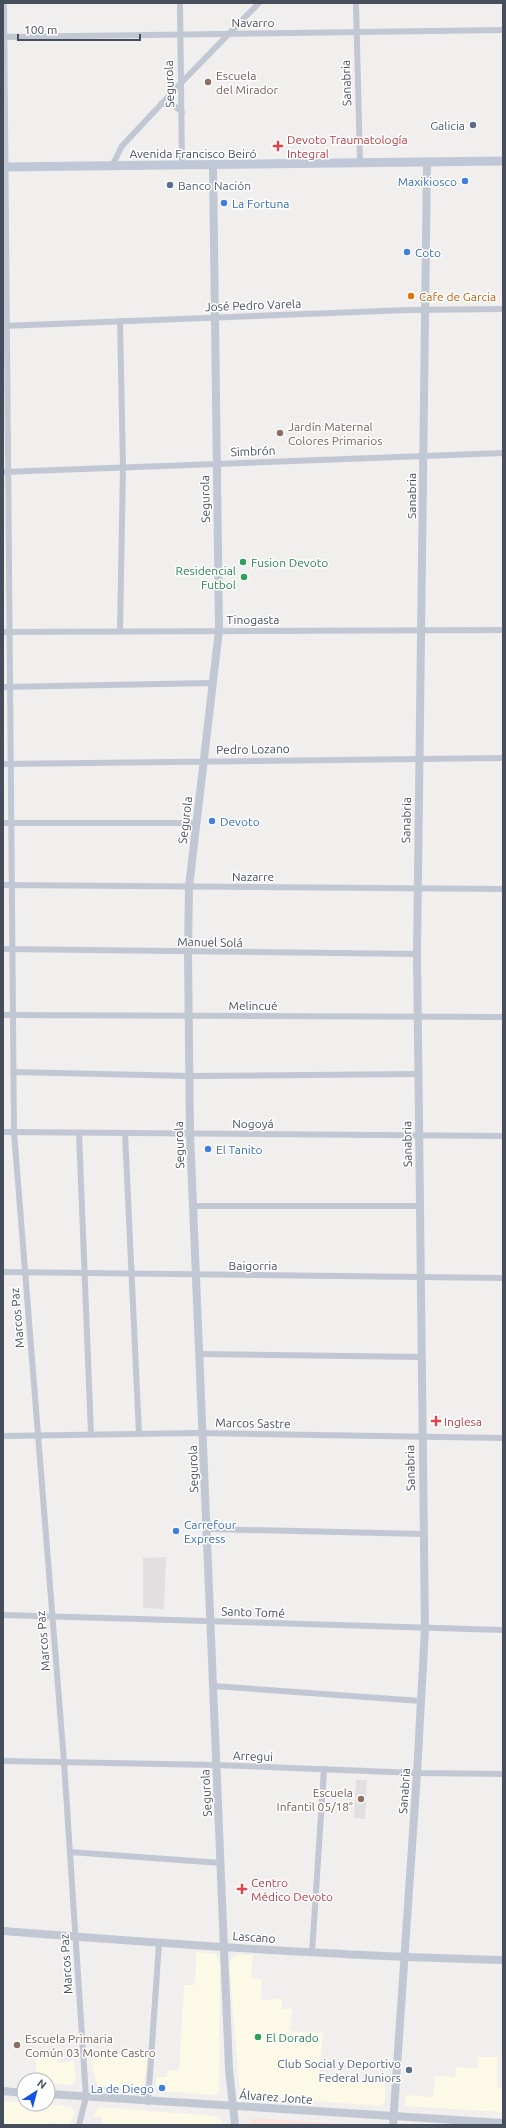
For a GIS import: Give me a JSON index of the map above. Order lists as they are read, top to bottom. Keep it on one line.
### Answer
{"streets":{"main road":["Avenida Francisco Beiró"],"street":["Navarro","Sanabria","Segurola","José Pedro Varela","Simbrón","Tinogasta","Pedro Lozano","Nazarre","Manuel Solá","Melincué","Nogoyá","Baigorria","Marcos Paz","Marcos Sastre","Santo Tomé","Arregui","Lascano","Álvarez Jonte"]},"crossings":[["Navarro","Sanabria"],["Navarro","Segurola"],["Navarro","Marcos Paz"],["Sanabria","Avenida Francisco Beiró"],["Sanabria","José Pedro Varela"],["Sanabria","Simbrón"],["Sanabria","Tinogasta"],["Sanabria","Pedro Lozano"],["Sanabria","Nazarre"],["Sanabria","Manuel Solá"],["Sanabria","Melincué"],["Sanabria","Nogoyá"],["Sanabria","Baigorria"],["Sanabria","Marcos Sastre"],["Sanabria","Santo Tomé"],["Sanabria","Arregui"],["Sanabria","Lascano"],["Sanabria","Álvarez Jonte"],["Segurola","Avenida Francisco Beiró"],["Segurola","José Pedro Varela"],["Segurola","Simbrón"],["Segurola","Tinogasta"],["Segurola","Pedro Lozano"],["Segurola","Nazarre"],["Segurola","Manuel Solá"],["Segurola","Melincué"],["Segurola","Nogoyá"],["Segurola","Baigorria"],["Segurola","Marcos Sastre"],["Segurola","Santo Tomé"],["Segurola","Arregui"],["Segurola","Lascano"],["Segurola","Álvarez Jonte"],["Avenida Francisco Beiró","Marcos Paz"],["José Pedro Varela","Marcos Paz"],["Simbrón","Marcos Paz"],["Tinogasta","Marcos Paz"],["Pedro Lozano","Marcos Paz"],["Nazarre","Marcos Paz"],["Manuel Solá","Marcos Paz"],["Melincué","Marcos Paz"],["Nogoyá","Marcos Paz"],["Baigorria","Marcos Paz"],["Marcos Paz","Marcos Sastre"],["Marcos Paz","Santo Tomé"],["Marcos Paz","Arregui"],["Marcos Paz","Lascano"],["Marcos Paz","Álvarez Jonte"]],"places":{"other":["Escuela del Mirador","Galicia","Maxikiosco","Banco Nación","La Fortuna","Coto","Cafe de Garcia","Jardín Maternal Colores Primarios","Fusion Devoto","Residencial Futbol","Devoto","El Tanito","Carrefour Express","Escuela Infantil 05/18°","El Dorado","Escuela Primaria Común 03 Monte Castro","Club Social y Deportivo Federal Juniors","La de Diego"],"health":["Devoto Traumatología Integral","Inglesa","Centro Médico Devoto"]},"scale_bar":"100 m","north":"top right"}
